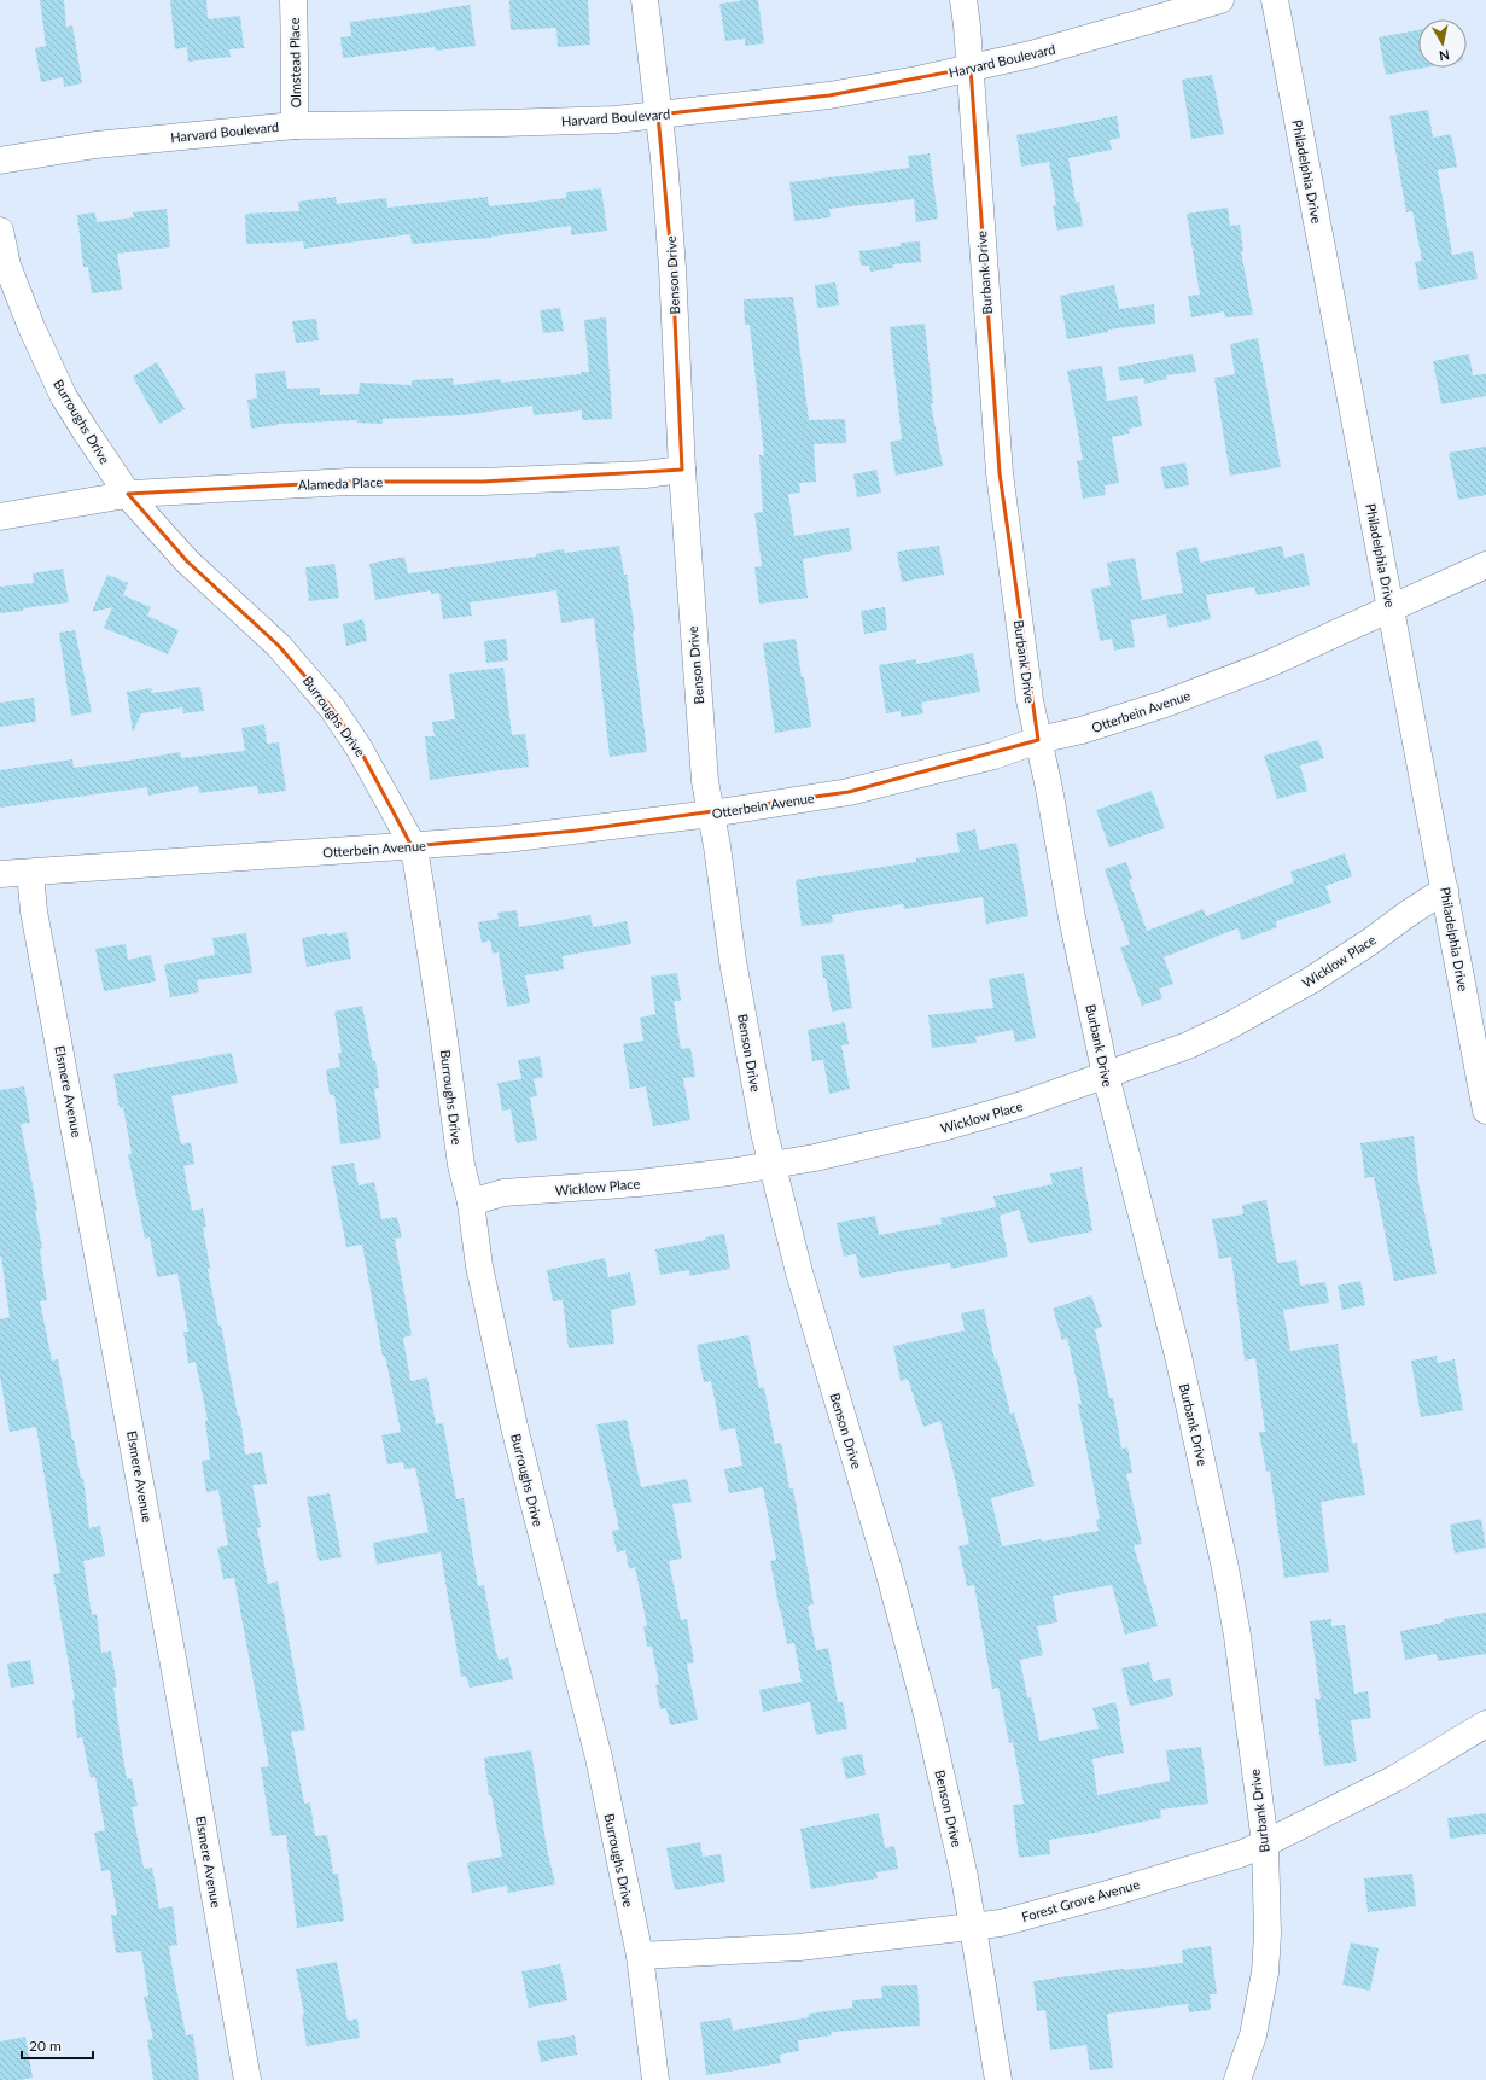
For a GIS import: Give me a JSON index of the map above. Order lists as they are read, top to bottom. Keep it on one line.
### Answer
{"streets":{"street":["Harvard Boulevard","Olmstead Place","Philadelphia Drive","Burbank Drive","Benson Drive","Burroughs Drive","Alameda Place","Otterbein Avenue","Wicklow Place","Elsmere Avenue","Forest Grove Avenue"]},"crossings":[["Harvard Boulevard","Olmstead Place"],["Harvard Boulevard","Burbank Drive"],["Harvard Boulevard","Benson Drive"],["Philadelphia Drive","Otterbein Avenue"],["Philadelphia Drive","Wicklow Place"],["Burbank Drive","Otterbein Avenue"],["Burbank Drive","Wicklow Place"],["Burbank Drive","Forest Grove Avenue"],["Benson Drive","Alameda Place"],["Benson Drive","Otterbein Avenue"],["Benson Drive","Wicklow Place"],["Benson Drive","Forest Grove Avenue"],["Burroughs Drive","Alameda Place"],["Burroughs Drive","Otterbein Avenue"],["Burroughs Drive","Wicklow Place"],["Burroughs Drive","Forest Grove Avenue"],["Otterbein Avenue","Elsmere Avenue"]],"scale_bar":"20 m","north":"bottom"}
